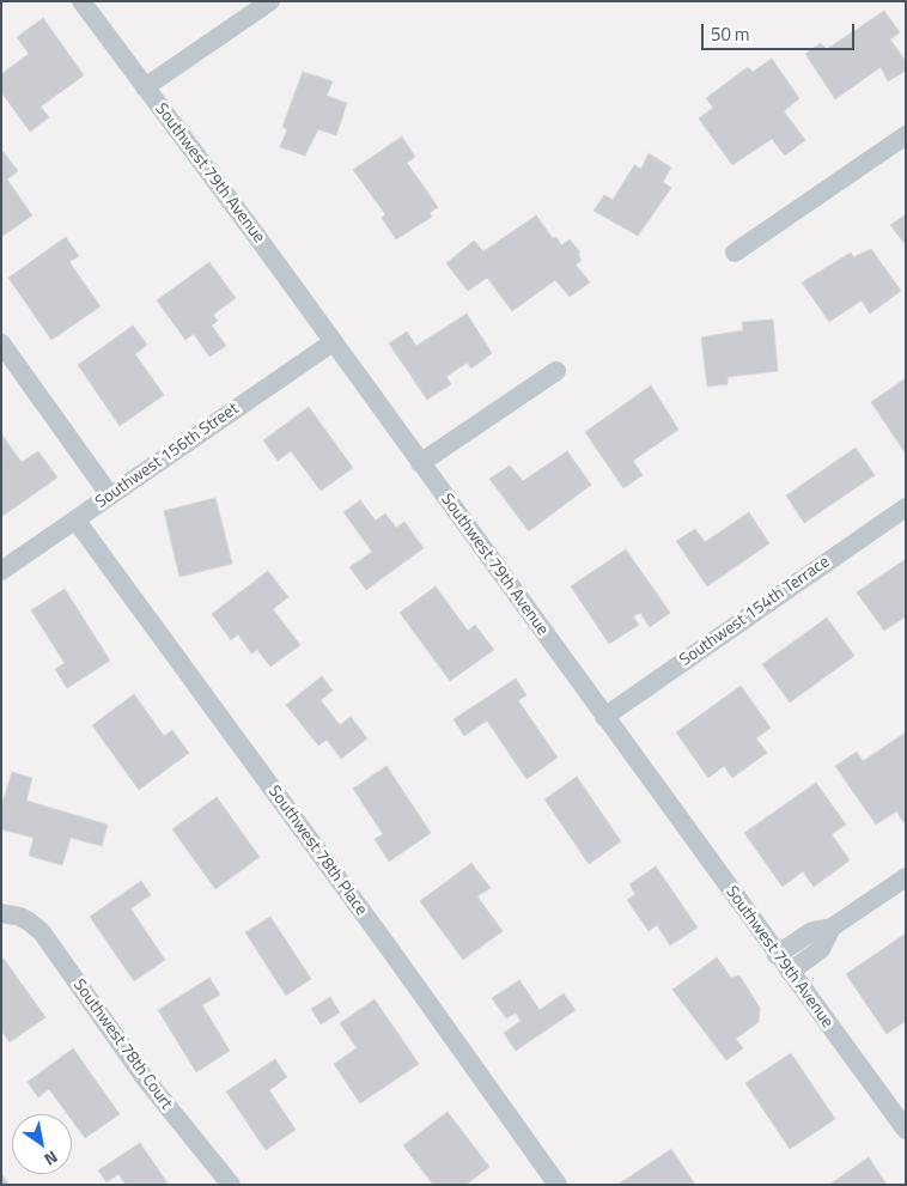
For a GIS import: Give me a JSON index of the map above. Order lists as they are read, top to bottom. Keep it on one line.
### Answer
{"streets":{"street":["Southwest 79th Avenue","Southwest 156th Street","Southwest 154th Terrace","Southwest 78th Place","Southwest 78th Court"]},"crossings":[["Southwest 79th Avenue","Southwest 156th Street"],["Southwest 79th Avenue","Southwest 154th Terrace"],["Southwest 156th Street","Southwest 78th Place"]],"scale_bar":"50 m","north":"bottom right"}
